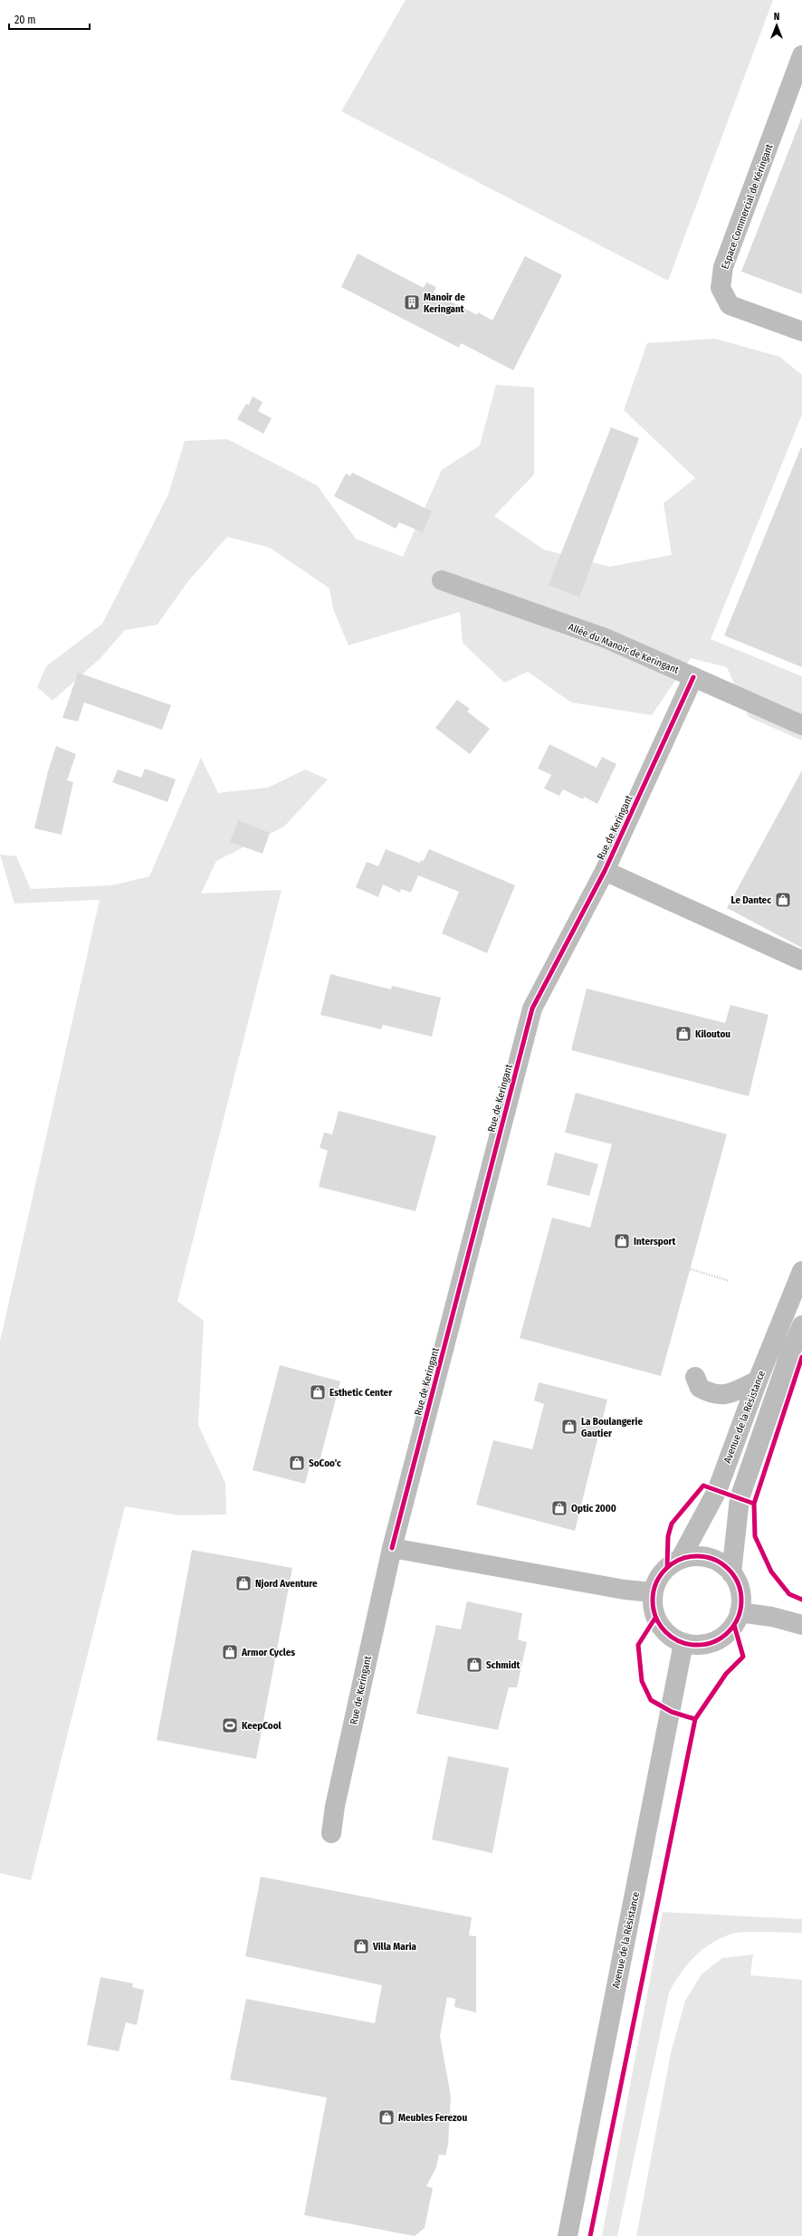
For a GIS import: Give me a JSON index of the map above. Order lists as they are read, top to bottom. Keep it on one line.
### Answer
{"streets":{"street":["Espace Commercial de Kéringant","Allée du Manoir de Keringant","Rue de Keringant","Avenue de la Résistance"]},"crossings":[["Allée du Manoir de Keringant","Rue de Keringant"]],"places":{"building":["Manoir de Keringant"],"shop":["Le Dantec","Kiloutou","Intersport","Esthetic Center","La Boulangerie Gautier","SoCoo'c","Optic 2000","Njord Aventure","Armor Cycles","Schmidt","Villa Maria","Meubles Ferezou"],"sports":["KeepCool"]},"scale_bar":"20 m","north":"top"}
